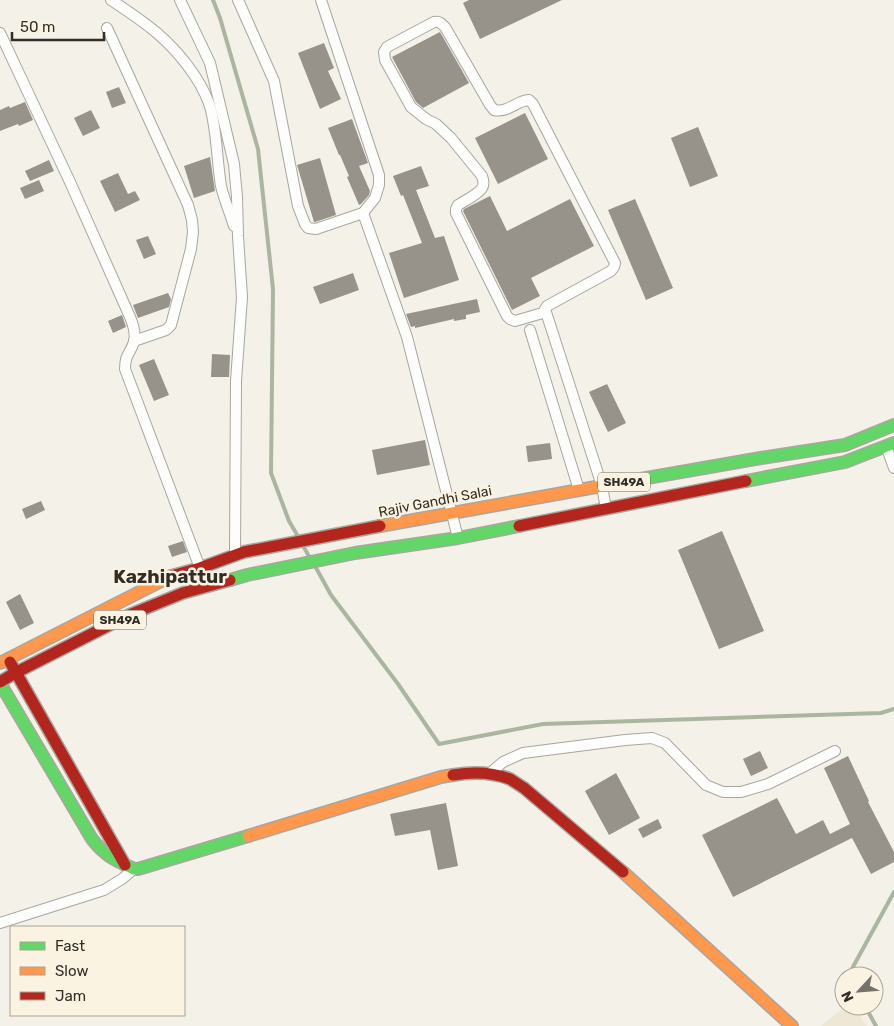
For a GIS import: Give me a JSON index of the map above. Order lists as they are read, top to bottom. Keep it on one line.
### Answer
{"streets":{"main road":["SH49A","Rajiv Gandhi Salai"]},"districts":["Kazhipattur"],"legend":["Fast","Slow","Jam"],"scale_bar":"50 m","north":"bottom left"}
